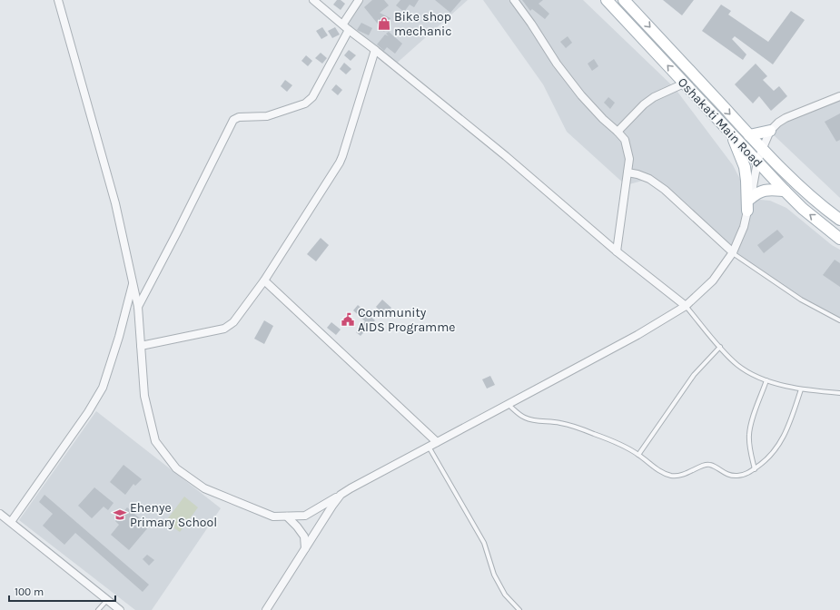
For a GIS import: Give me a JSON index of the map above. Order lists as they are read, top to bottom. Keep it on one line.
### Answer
{"streets":{"main road":["Oshakati Main Road"]},"places":{"shop":["Bike shop mechanic"],"public building":["Community AIDS Programme"],"school or university":["Ehenye Primary School"]},"scale_bar":"100 m"}
